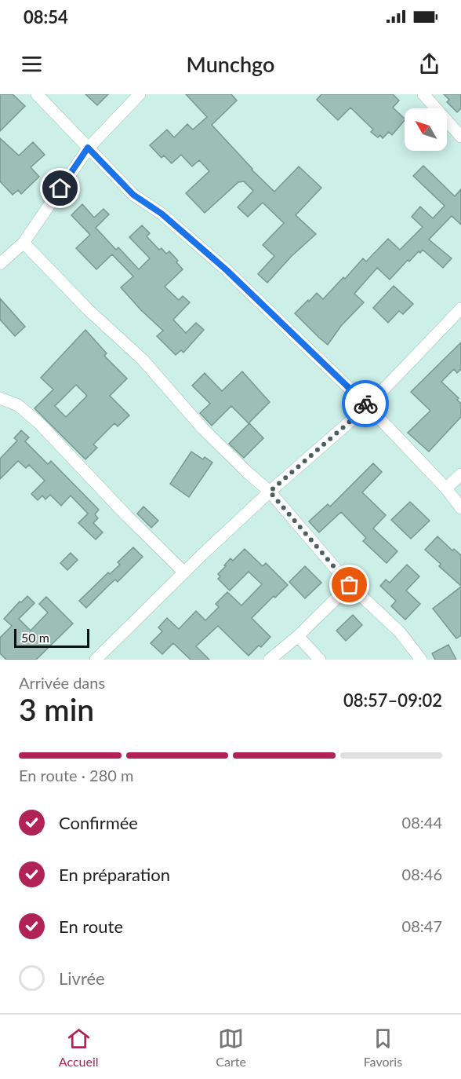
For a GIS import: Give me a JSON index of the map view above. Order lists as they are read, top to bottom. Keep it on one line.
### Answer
{"scale_bar":"50 m","north":"top left","page":{"status":"08:54","header":"Munchgo","scale":"50 m","heading":["3 min","Arrivée dans","08:57–09:02"],"bar":"En route · 280 m","list":[["Confirmée","08:44"],["En préparation","08:46"],["En route","08:47"],"Livrée"],"tabs":["Accueil","Carte","Favoris"]}}
